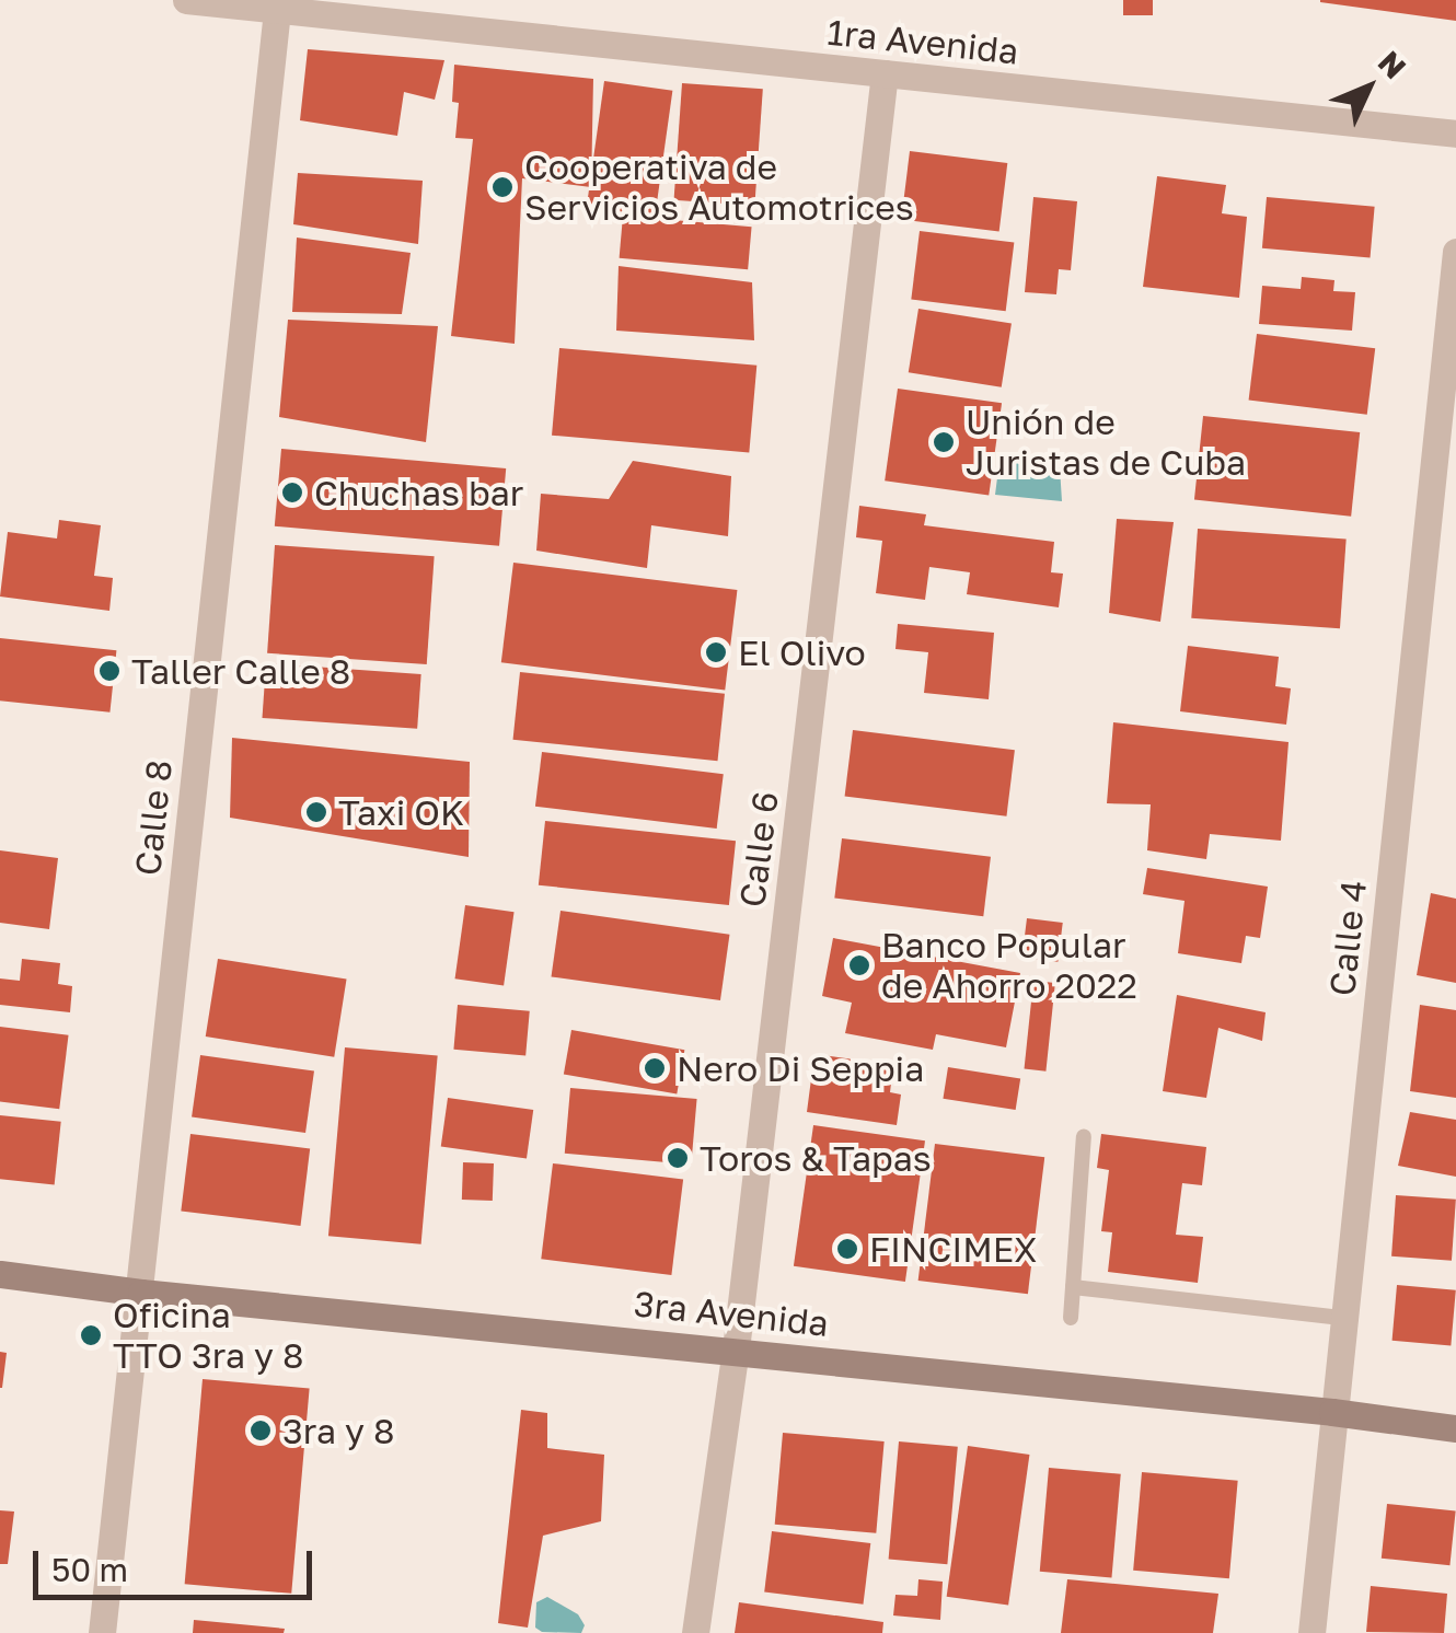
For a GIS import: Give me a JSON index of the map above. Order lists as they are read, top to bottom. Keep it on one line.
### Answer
{"streets":{"main road":["3ra Avenida"],"street":["1ra Avenida","Calle 8","Calle 6","Calle 4"]},"crossings":[["1ra Avenida","Calle 8"],["1ra Avenida","Calle 6"],["Calle 8","3ra Avenida"],["Calle 6","3ra Avenida"],["Calle 4","3ra Avenida"]],"places":["Cooperativa de Servicios Automotrices","Unión de Juristas de Cuba","Chuchas bar","El Olivo","Taller Calle 8","Taxi OK","Banco Popular de Ahorro 2022","Nero Di Seppia","Toros & Tapas","FINCIMEX","Oficina TTO 3ra y 8","3ra y 8"],"scale_bar":"50 m","north":"top right"}
